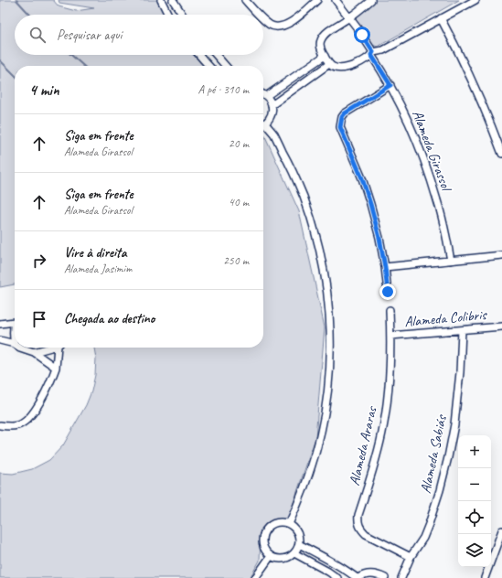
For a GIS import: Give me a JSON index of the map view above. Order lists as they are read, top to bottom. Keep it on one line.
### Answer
{"streets":{"street":["Alameda Girassol","Alameda Colibris","Alameda Araras","Alameda Sabiás"]},"crossings":[["Alameda Colibris","Alameda Araras"],["Alameda Colibris","Alameda Sabiás"],["Alameda Araras","Alameda Sabiás"]],"page":{"search":"Pesquisar aqui","heading":["4 min","A pé · 310 m"],"list":[["Siga em frente","Alameda Girassol","20 m"],["Siga em frente","Alameda Girassol","40 m"],["Vire à direita","Alameda Jasimim","250 m"],"Chegada ao destino"],"map_buttons":["+","−"]}}
